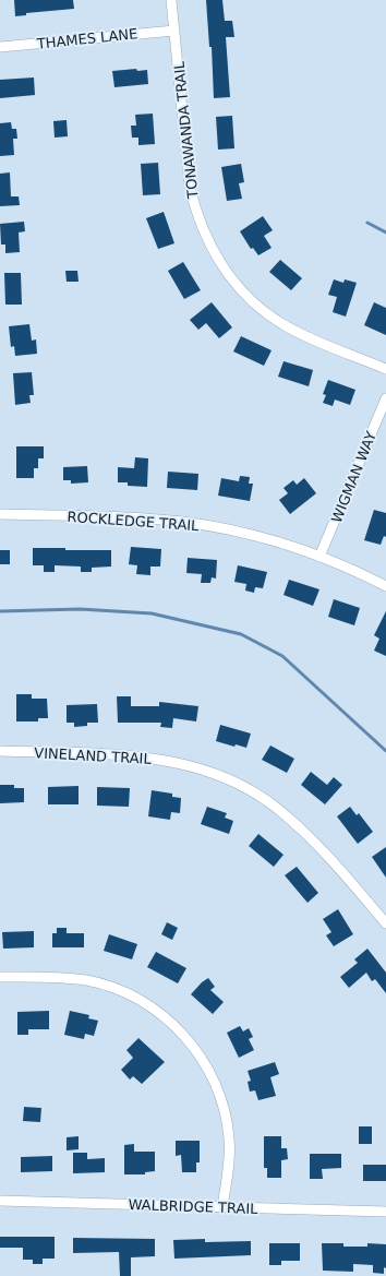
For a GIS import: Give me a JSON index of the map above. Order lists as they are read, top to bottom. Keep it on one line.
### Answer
{"streets":{"street":["THAMES LANE","TONAWANDA TRAIL","WIGMAN WAY","ROCKLEDGE TRAIL","VINELAND TRAIL","WALBRIDGE TRAIL"]},"crossings":[["THAMES LANE","TONAWANDA TRAIL"],["WIGMAN WAY","ROCKLEDGE TRAIL"]]}
